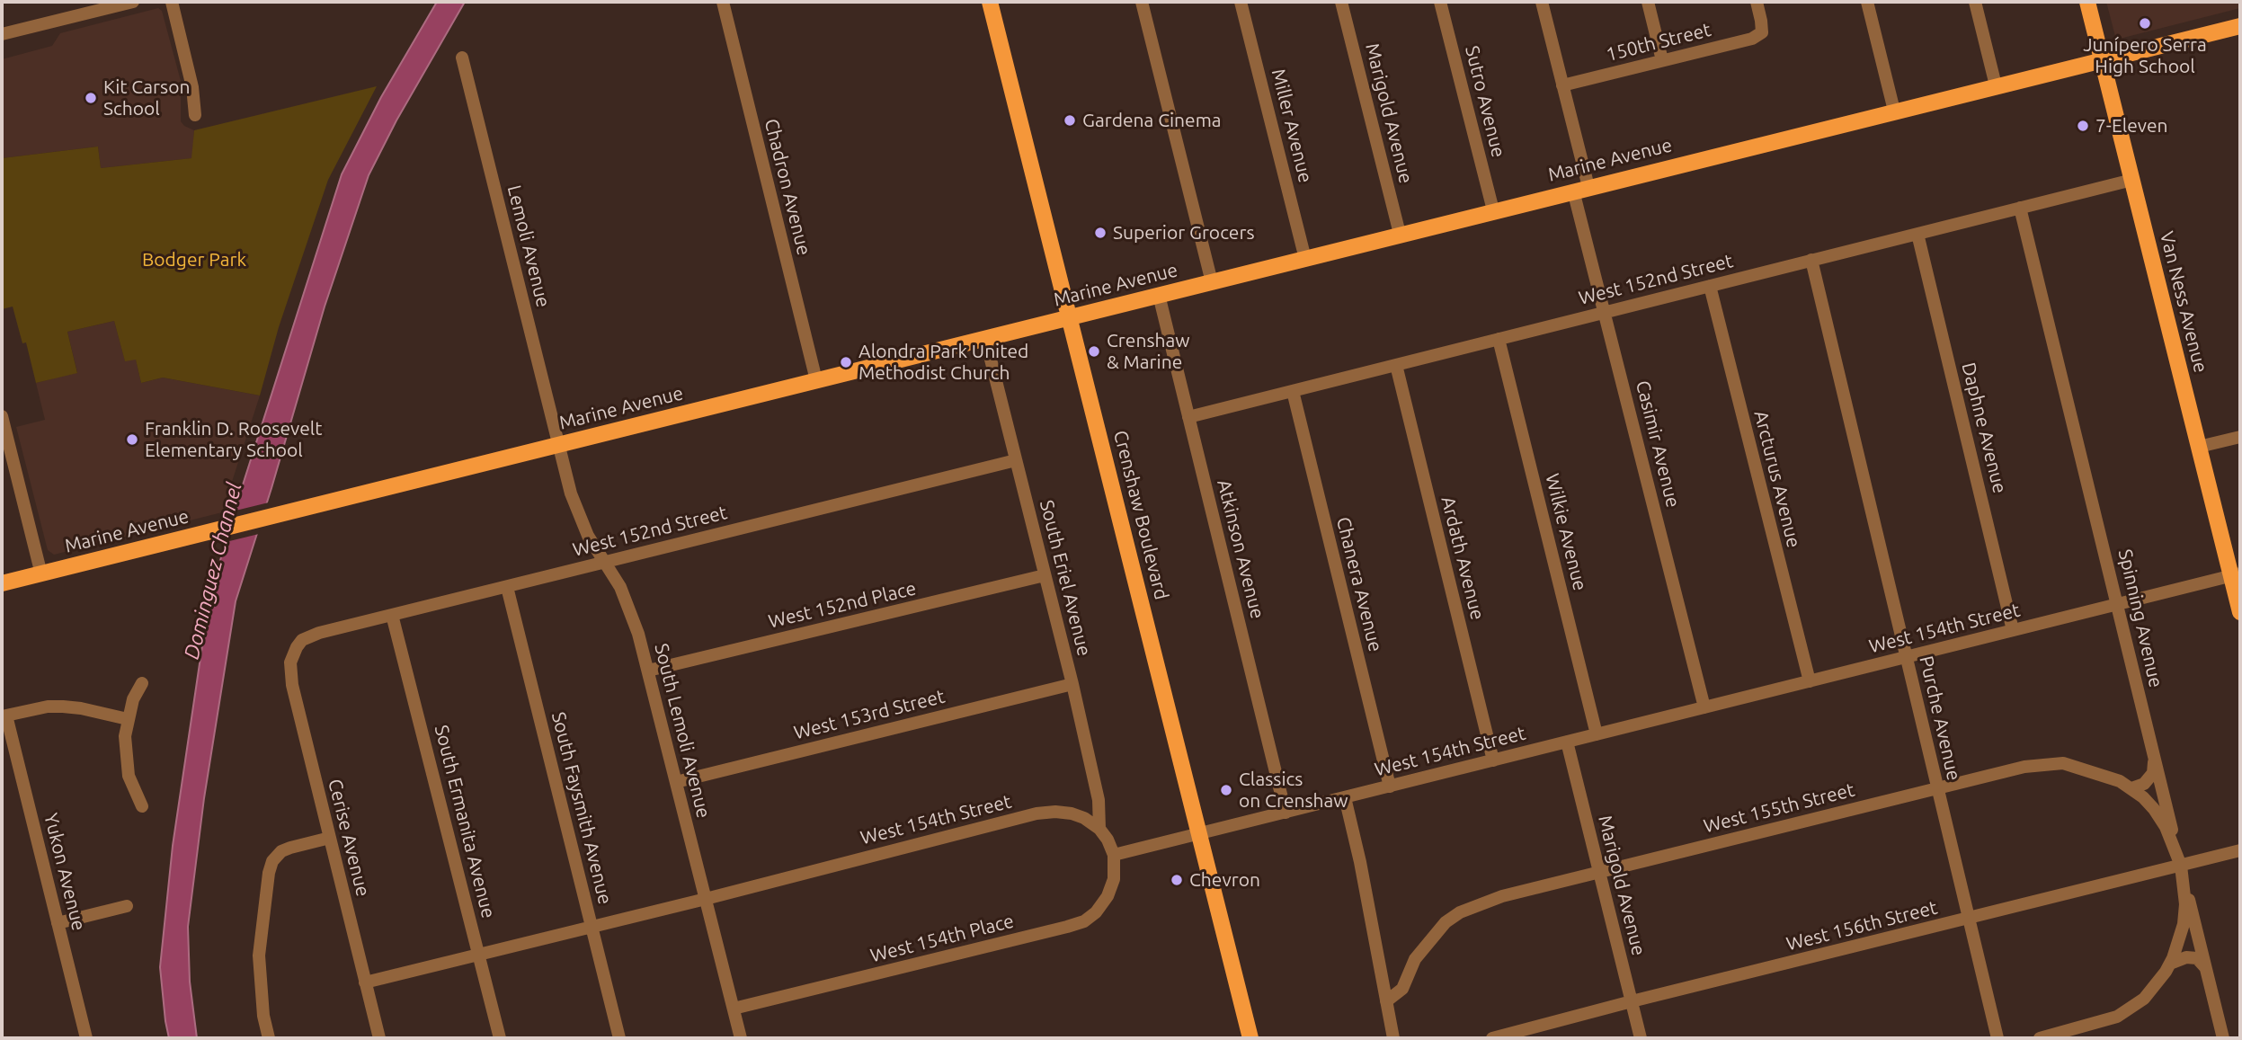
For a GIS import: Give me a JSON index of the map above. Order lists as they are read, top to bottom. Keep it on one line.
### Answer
{"streets":{"main road":["Marine Avenue","Van Ness Avenue","Crenshaw Boulevard"],"street":["150th Street","Sutro Avenue","Marigold Avenue","Miller Avenue","Chadron Avenue","Lemoli Avenue","West 152nd Street","Daphne Avenue","Casimir Avenue","Arcturus Avenue","Wilkie Avenue","Atkinson Avenue","Ardath Avenue","South Eriel Avenue","Chanera Avenue","West 152nd Place","Spinning Avenue","West 154th Street","West 153rd Street","Purche Avenue","South Lemoli Avenue","South Faysmith Avenue","West 155th Street","South Ermanita Avenue","Cerise Avenue","Yukon Avenue","West 156th Street","West 154th Place"]},"crossings":[["150th Street","Casimir Avenue"],["Sutro Avenue","Marine Avenue"],["Marigold Avenue","Marine Avenue"],["Marigold Avenue","West 154th Street"],["Marigold Avenue","West 155th Street"],["Marigold Avenue","West 156th Street"],["Miller Avenue","Marine Avenue"],["Marine Avenue","Chadron Avenue"],["Marine Avenue","Lemoli Avenue"],["Marine Avenue","Van Ness Avenue"],["Marine Avenue","Casimir Avenue"],["Marine Avenue","Crenshaw Boulevard"],["Marine Avenue","Atkinson Avenue"],["Marine Avenue","South Eriel Avenue"],["Marine Avenue","South Lemoli Avenue"],["Lemoli Avenue","South Lemoli Avenue"],["West 152nd Street","Van Ness Avenue"],["West 152nd Street","Daphne Avenue"],["West 152nd Street","Casimir Avenue"],["West 152nd Street","Arcturus Avenue"],["West 152nd Street","Wilkie Avenue"],["West 152nd Street","Atkinson Avenue"],["West 152nd Street","Ardath Avenue"],["West 152nd Street","South Eriel Avenue"],["West 152nd Street","Chanera Avenue"],["West 152nd Street","Spinning Avenue"],["West 152nd Street","Purche Avenue"],["West 152nd Street","South Lemoli Avenue"],["West 152nd Street","South Faysmith Avenue"],["West 152nd Street","South Ermanita Avenue"],["West 152nd Street","Cerise Avenue"],["Van Ness Avenue","West 154th Street"],["Daphne Avenue","West 154th Street"],["Casimir Avenue","West 154th Street"],["Arcturus Avenue","West 154th Street"],["Crenshaw Boulevard","West 154th Street"],["Wilkie Avenue","West 154th Street"],["Atkinson Avenue","West 154th Street"],["Ardath Avenue","West 154th Street"],["South Eriel Avenue","West 152nd Place"],["South Eriel Avenue","West 154th Street"],["South Eriel Avenue","West 153rd Street"],["Chanera Avenue","West 154th Street"],["West 152nd Place","South Lemoli Avenue"],["Spinning Avenue","West 154th Street"],["Spinning Avenue","West 155th Street"],["Spinning Avenue","West 156th Street"],["West 154th Street","Purche Avenue"],["West 154th Street","South Lemoli Avenue"],["West 154th Street","South Faysmith Avenue"],["West 154th Street","South Ermanita Avenue"],["West 154th Street","Cerise Avenue"],["West 154th Street","West 154th Place"],["West 153rd Street","South Lemoli Avenue"],["Purche Avenue","West 155th Street"],["Purche Avenue","West 156th Street"],["South Lemoli Avenue","West 154th Place"],["West 155th Street","West 156th Street"]],"water":["Dominguez Channel"],"parks":["Bodger Park"],"places":["Junípero Serra High School","Kit Carson School","Gardena Cinema","7-Eleven","Superior Grocers","Crenshaw & Marine","Alondra Park United Methodist Church","Franklin D. Roosevelt Elementary School","Classics on Crenshaw","Chevron"]}
